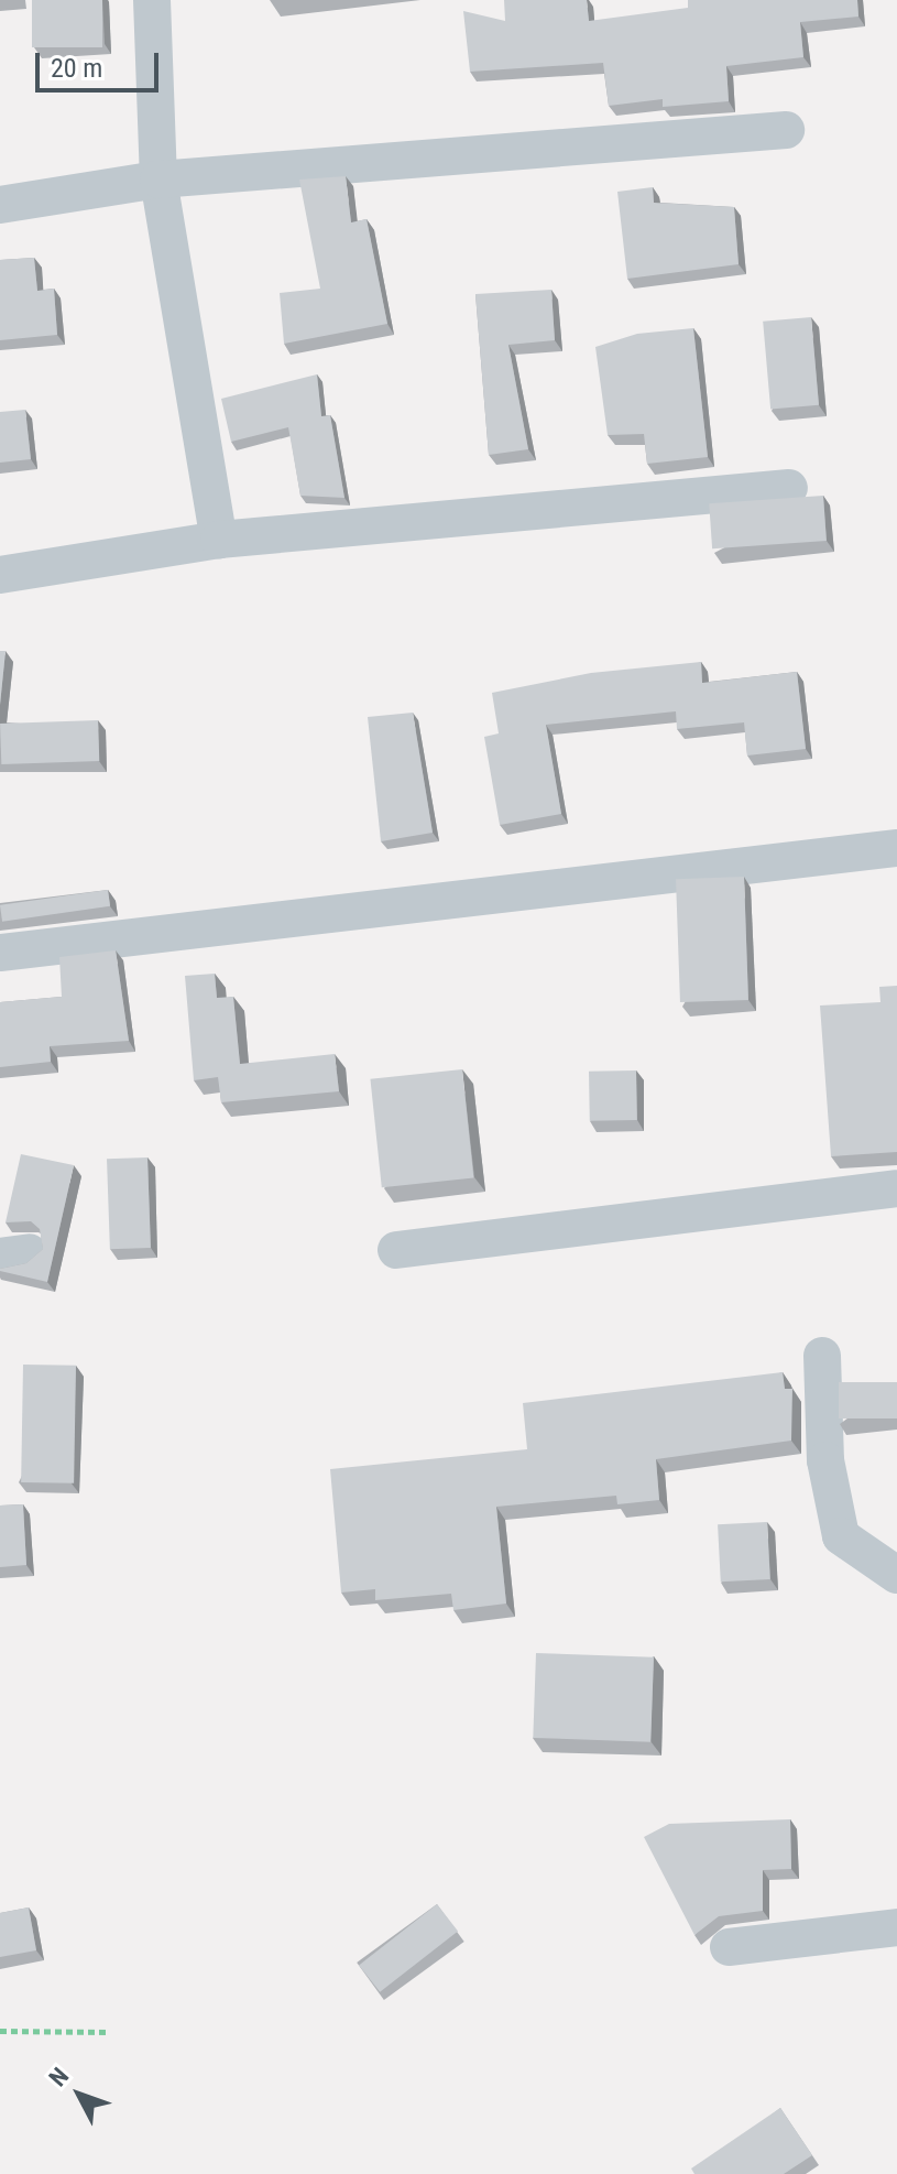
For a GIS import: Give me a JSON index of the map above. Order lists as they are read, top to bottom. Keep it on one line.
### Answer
{"scale_bar":"20 m","north":"top left"}
